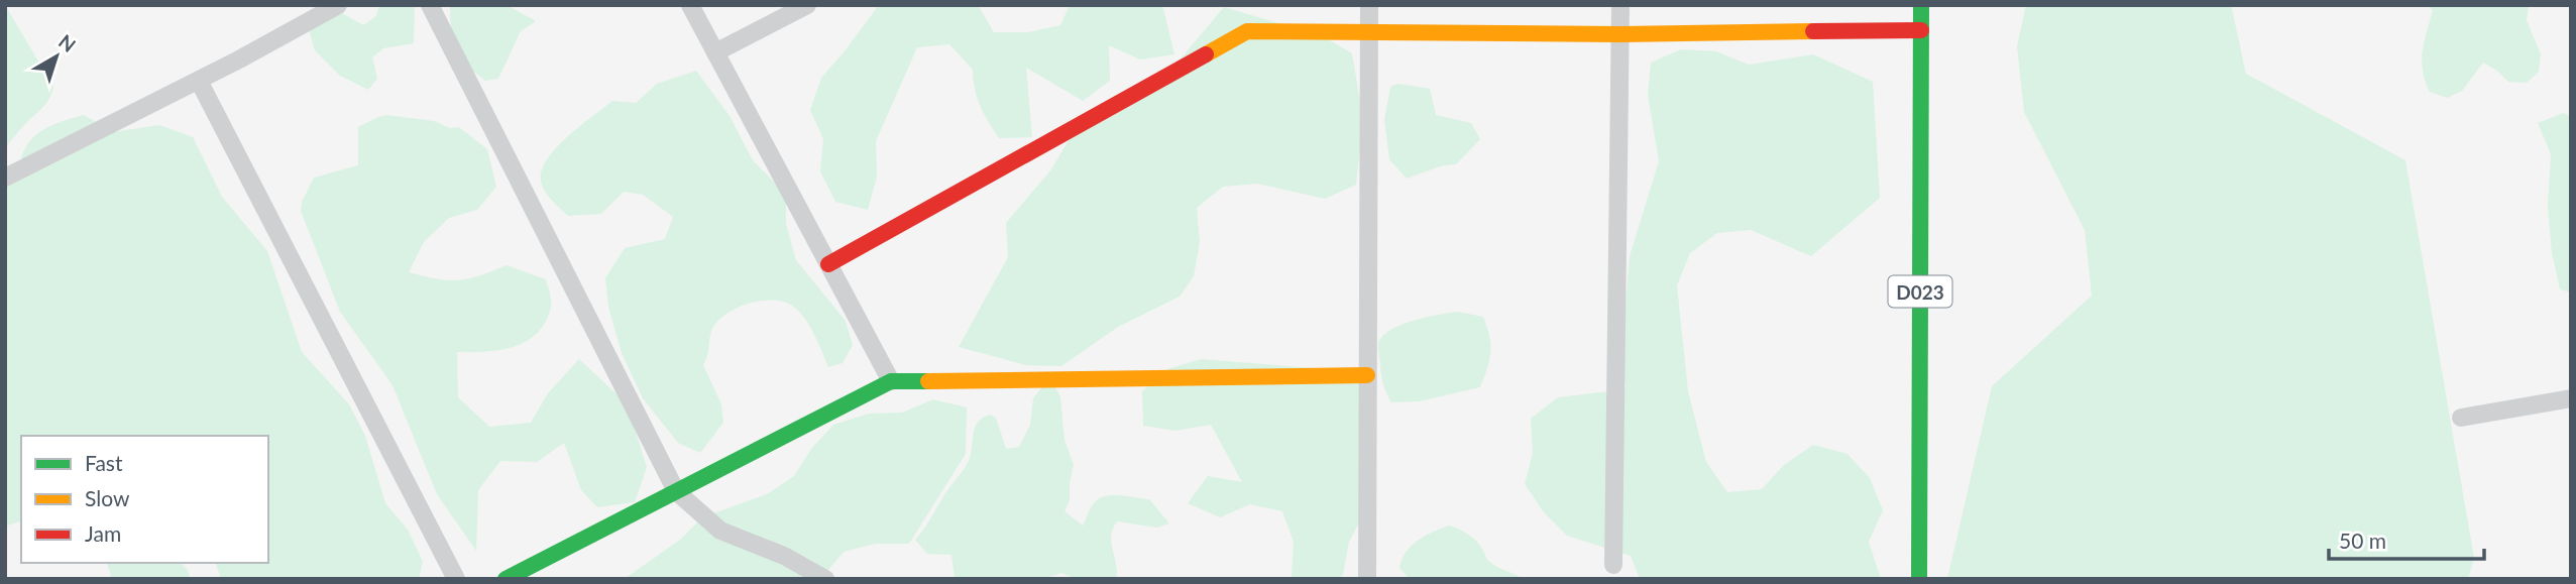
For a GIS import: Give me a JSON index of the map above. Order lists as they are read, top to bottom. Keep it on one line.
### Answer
{"streets":{"street":["D023"]},"legend":["Fast","Slow","Jam"],"scale_bar":"50 m","north":"top right"}
